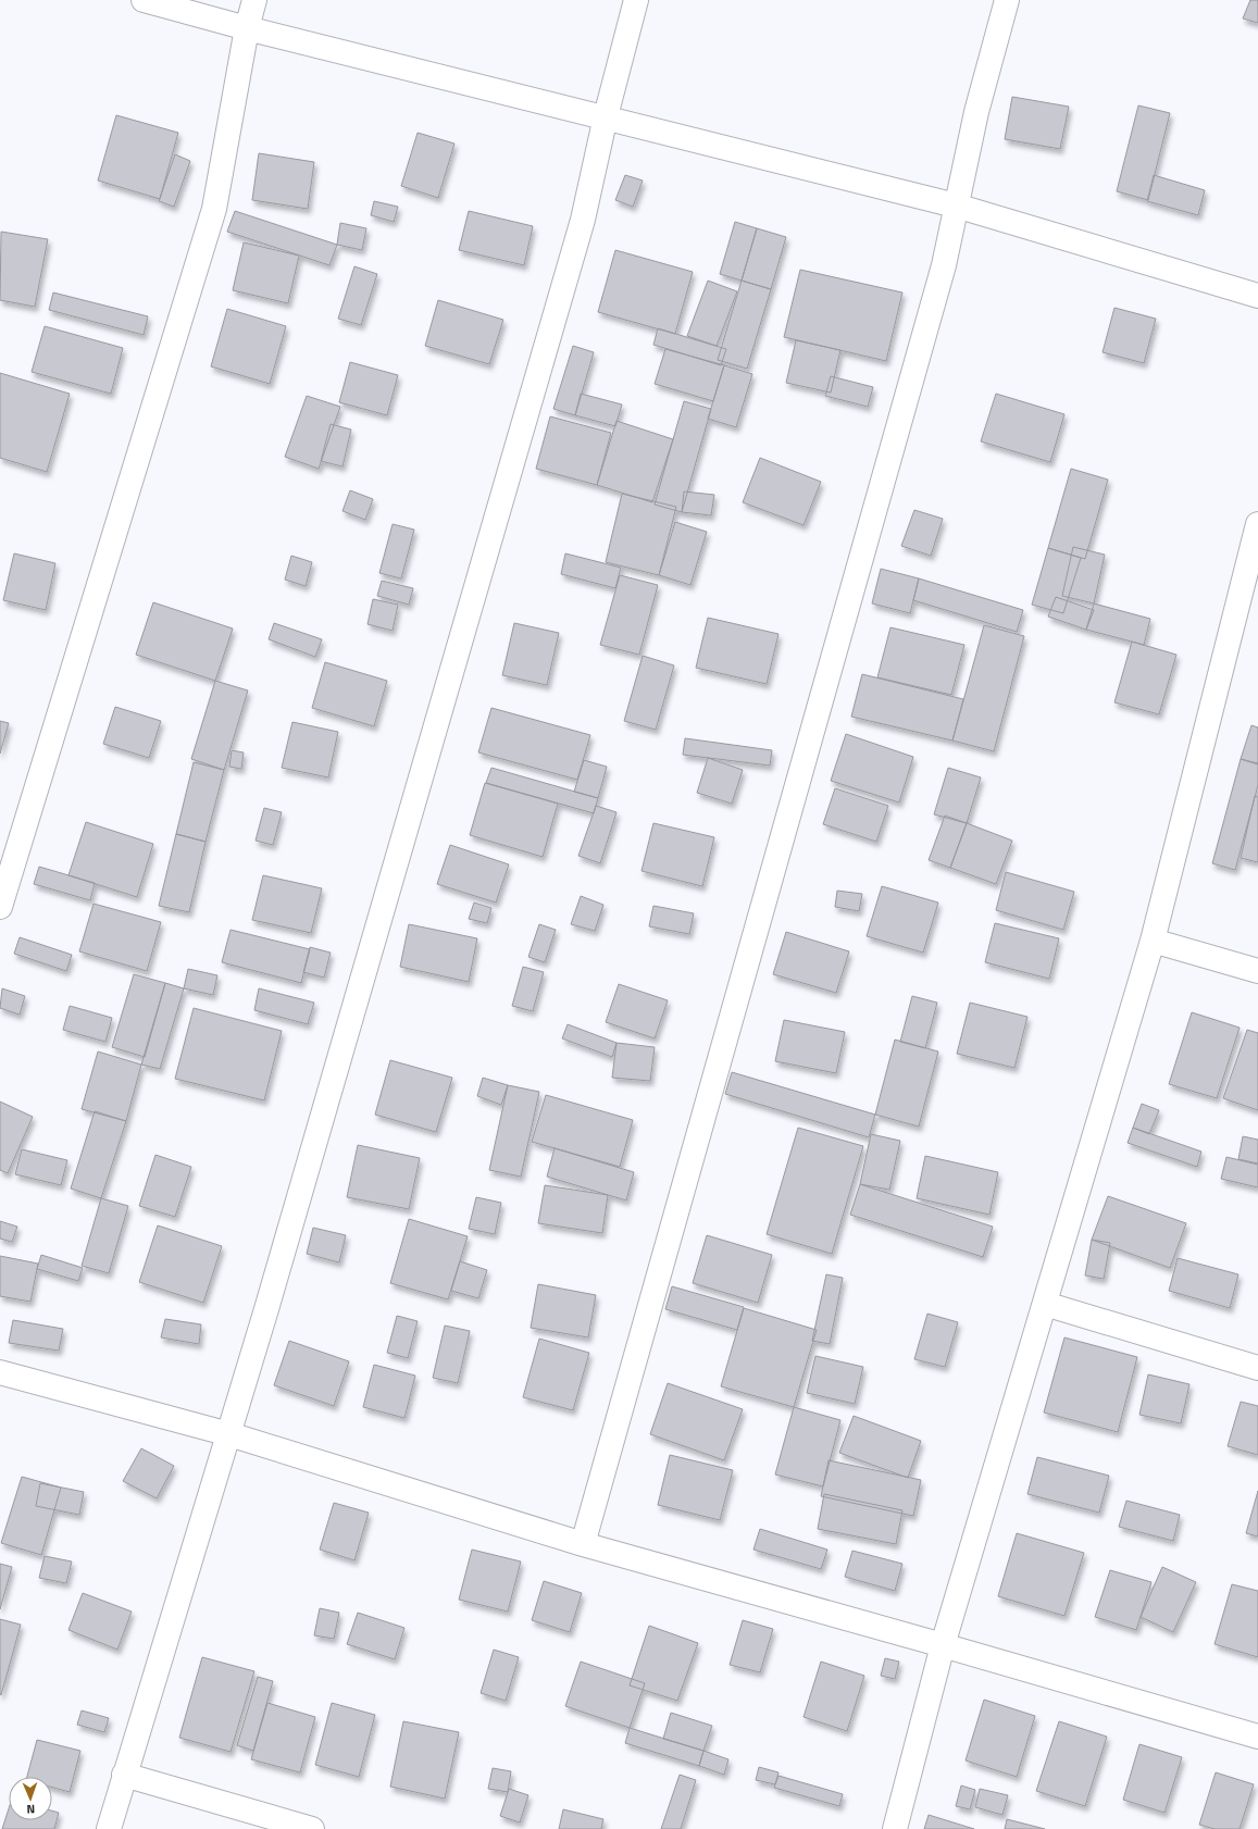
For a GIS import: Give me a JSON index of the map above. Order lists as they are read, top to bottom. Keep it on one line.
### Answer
{"north":"bottom"}
